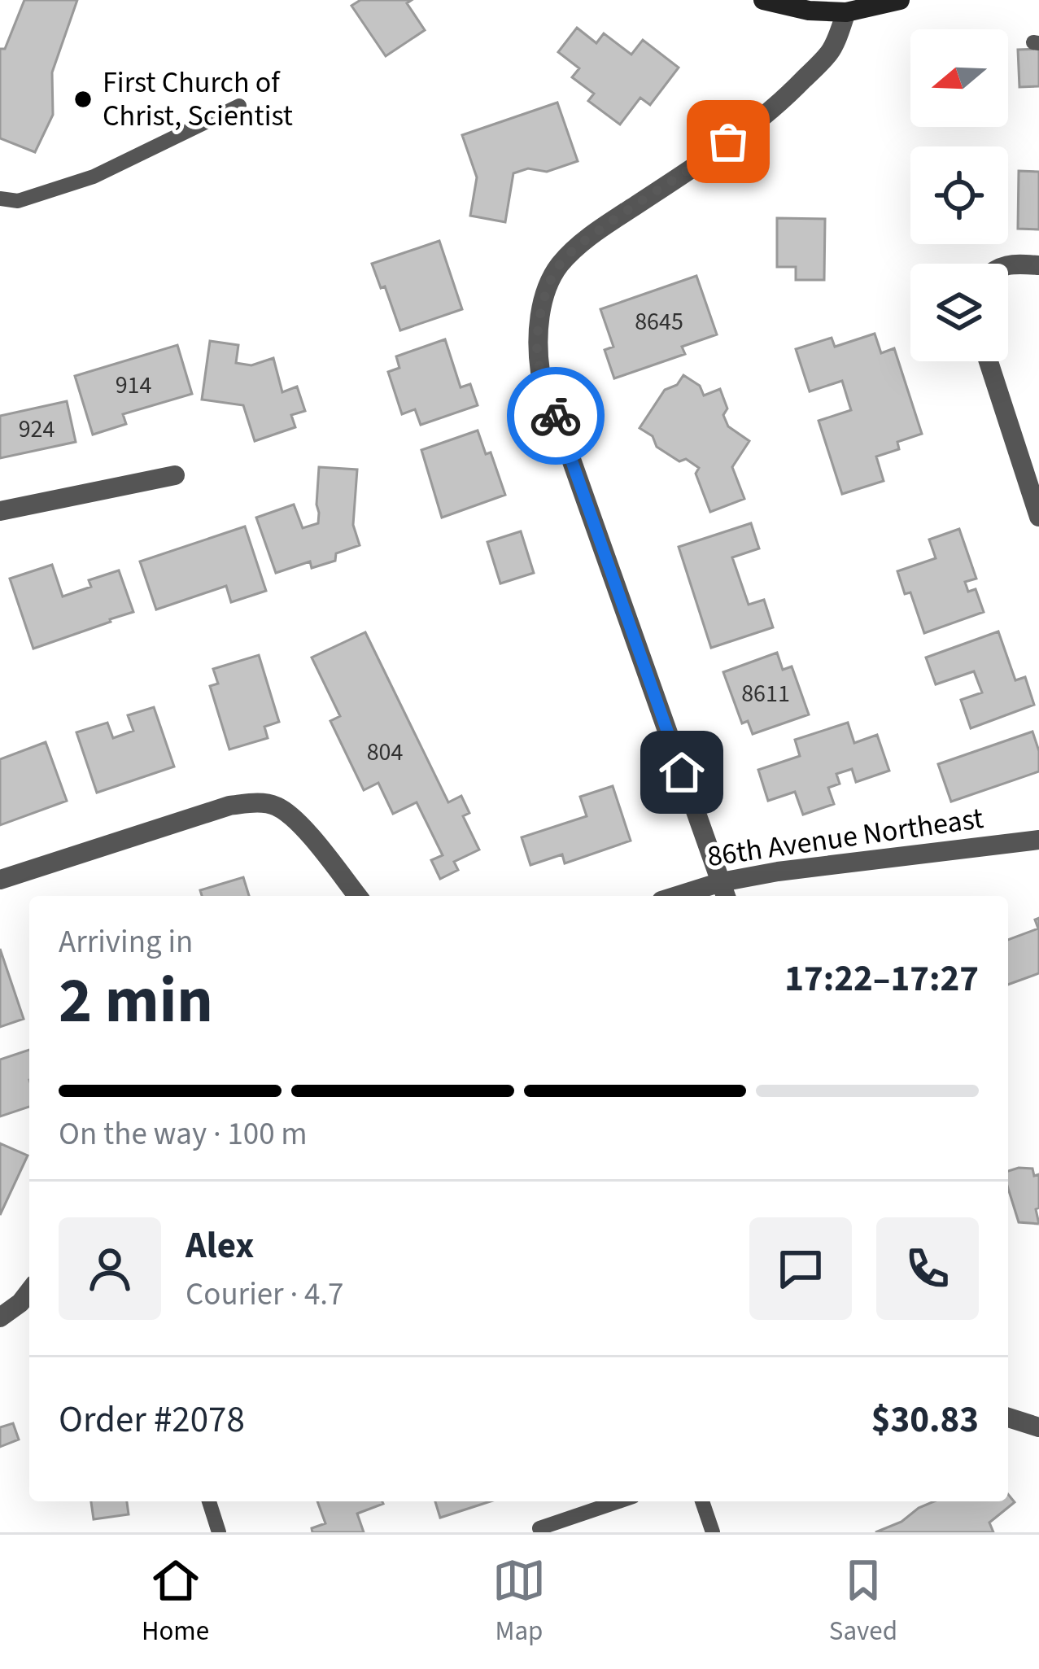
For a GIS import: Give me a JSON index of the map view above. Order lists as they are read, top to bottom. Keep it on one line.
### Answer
{"streets":{"street":["86th Avenue Northeast"]},"places":["First Church of Christ, Scientist"],"house_numbers":["8645","914","924","8611","804"],"north":"left","page":{"heading":["2 min","Arriving in","17:22–17:27"],"panel":["Alex","Courier · 4.7","Order #2078","$30.83"],"bar":"On the way · 100 m","tabs":["Home","Map","Saved"]}}
